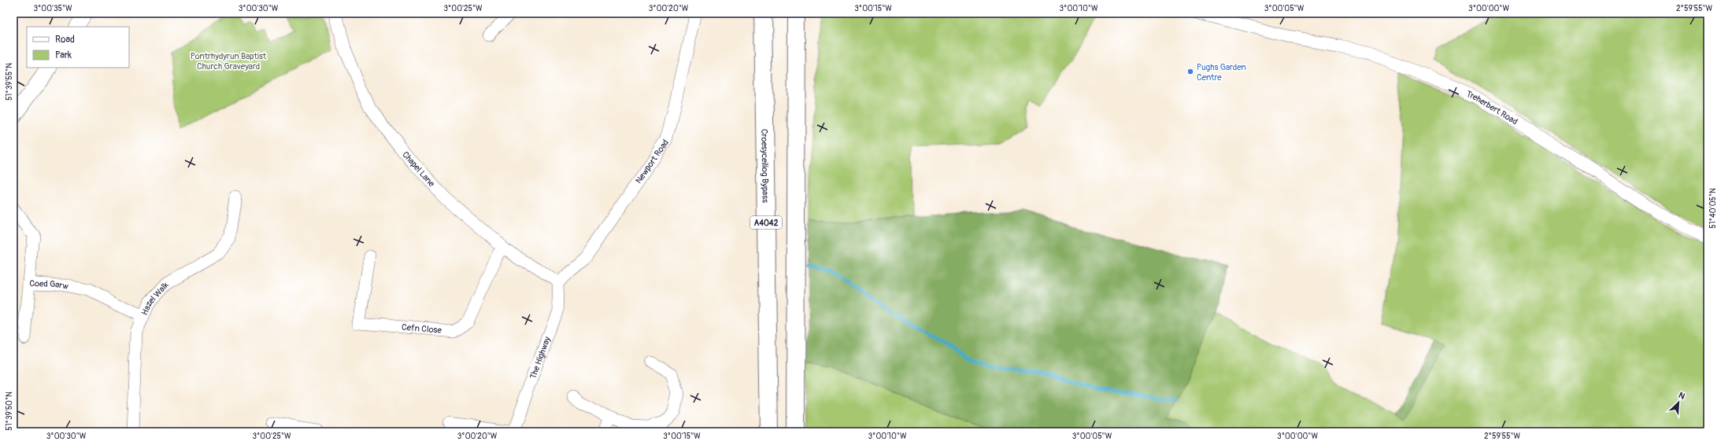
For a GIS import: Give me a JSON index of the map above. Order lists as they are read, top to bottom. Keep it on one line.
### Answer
{"streets":{"highway":["Croesyceiliog Bypass","A4042"],"street":["Treherbert Road","Newport Road","Chapel Lane","Coed Garw","Hazel Walk","Cefn Close","The Highway"]},"crossings":[["Newport Road","Chapel Lane"],["Newport Road","The Highway"],["Chapel Lane","Cefn Close"],["Chapel Lane","The Highway"],["Coed Garw","Hazel Walk"]],"parks":["Pontrhydyrun Baptist Church Graveyard"],"places":["Pughs Garden Centre"],"legend":["Road","Park"],"north":"top right","coordinates":["3°00'35\"W","3°00'30\"W","3°00'25\"W","3°00'20\"W","3°00'15\"W","3°00'10\"W","3°00'05\"W","3°00'00\"W","2°59'55\"W","51°39'55\"N","51°40'05\"N","51°39'50\"N"]}
